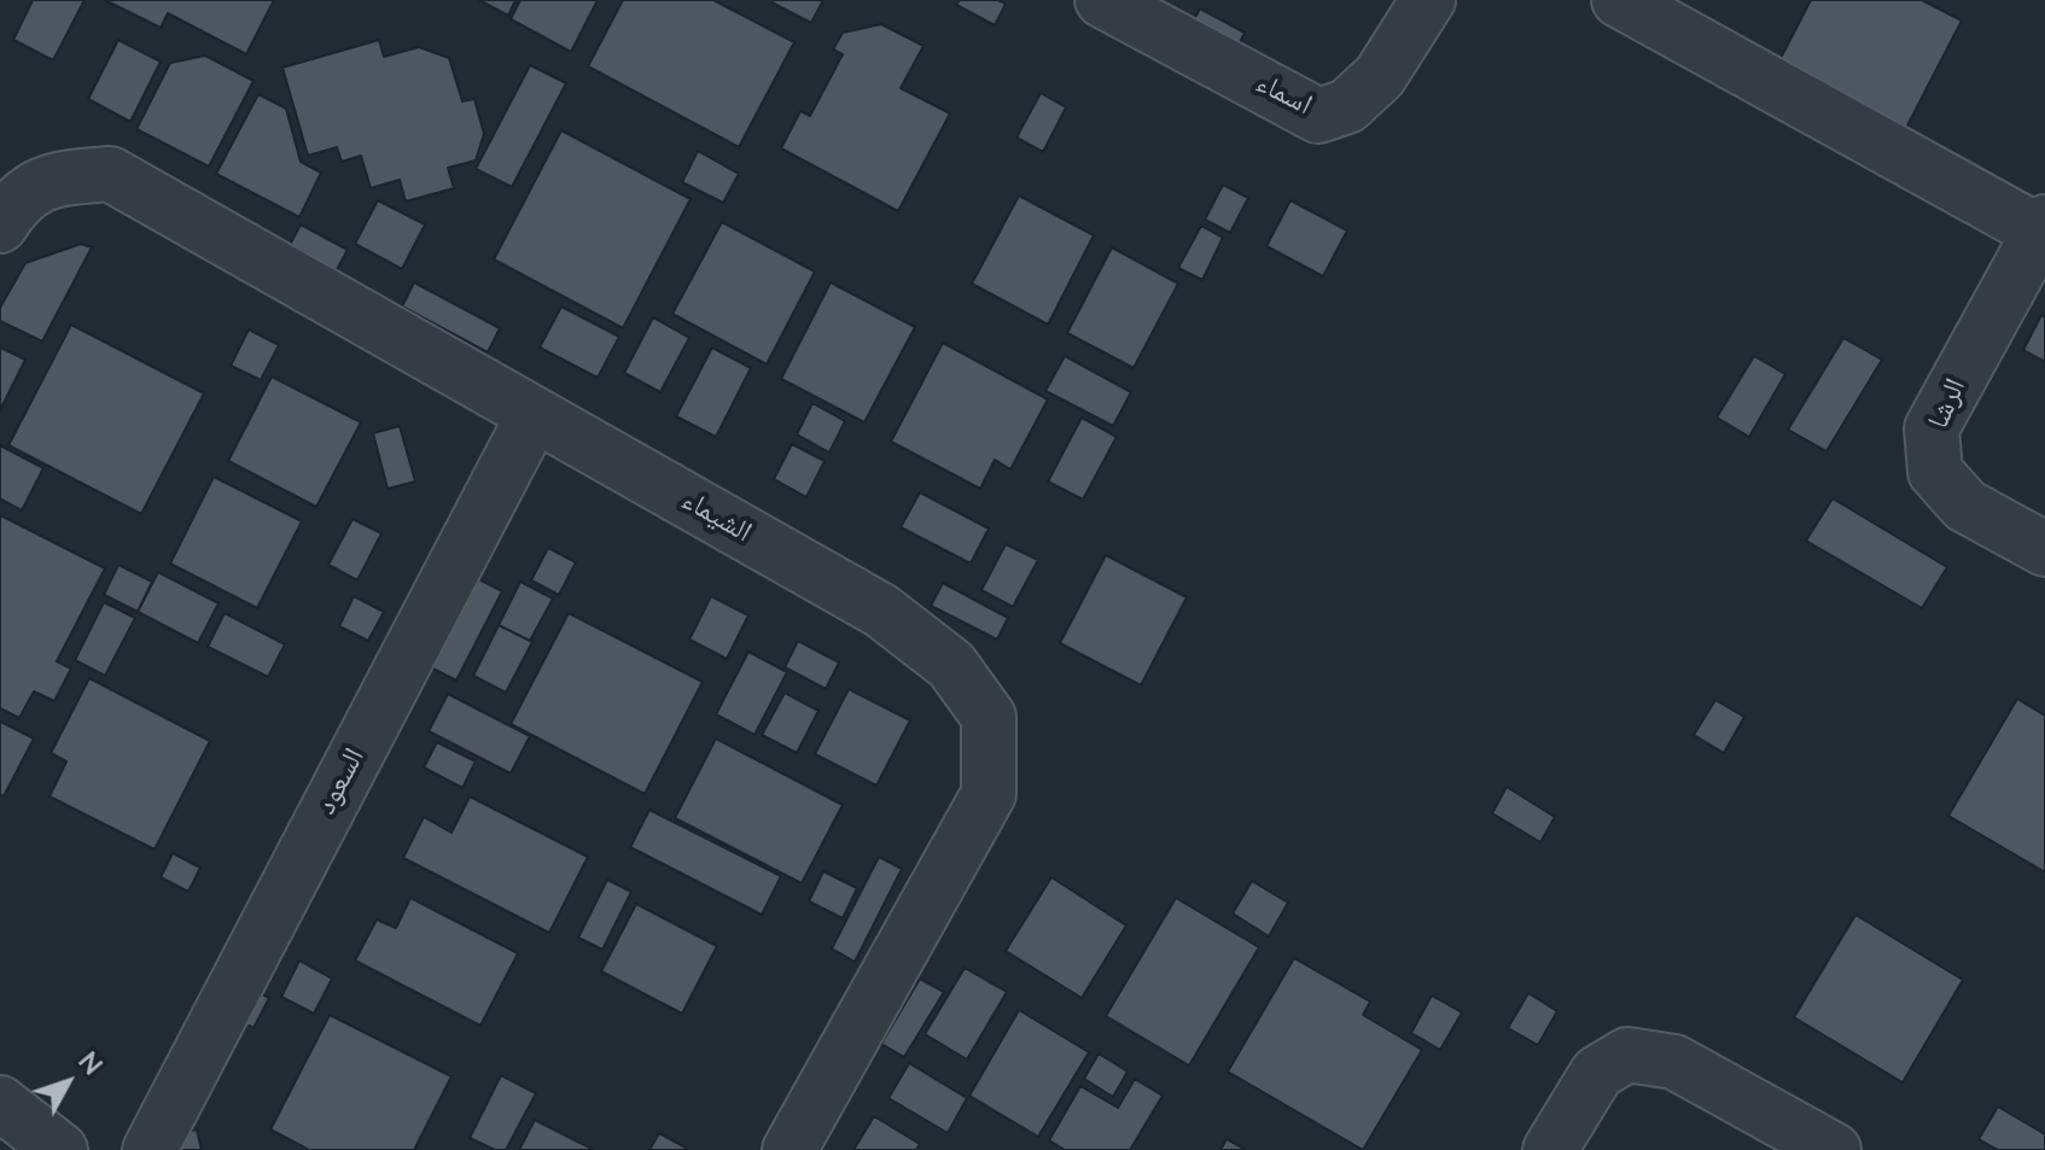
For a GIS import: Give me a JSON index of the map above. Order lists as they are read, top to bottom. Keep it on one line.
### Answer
{"streets":{"street":["اسماء","الرشا","الشيماء","السعود"]},"crossings":[["الشيماء","السعود"]],"north":"top right"}
